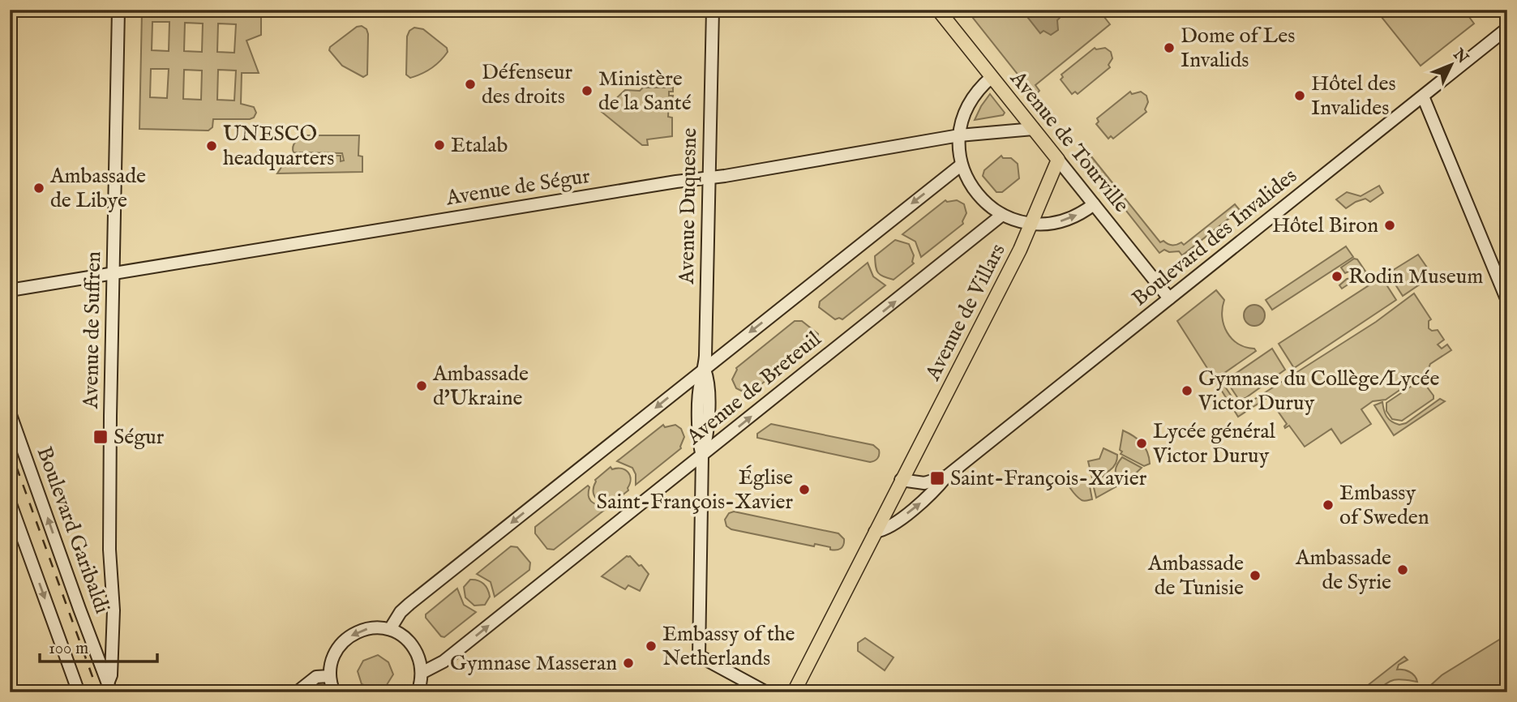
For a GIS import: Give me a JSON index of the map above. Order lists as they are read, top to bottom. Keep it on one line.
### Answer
{"streets":{"main road":["Avenue de Tourville","Avenue de Villars"],"street":["Avenue de Ségur","Avenue Duquesne","Boulevard des Invalides","Avenue de Suffren","Avenue de Breteuil","Boulevard Garibaldi"]},"crossings":[["Avenue de Tourville","Avenue de Ségur"],["Avenue de Tourville","Boulevard des Invalides"],["Avenue de Tourville","Avenue de Villars"],["Avenue de Ségur","Avenue Duquesne"],["Avenue de Ségur","Avenue de Suffren"],["Avenue Duquesne","Avenue de Breteuil"],["Boulevard des Invalides","Avenue de Villars"],["Avenue de Suffren","Boulevard Garibaldi"]],"places":{"other":["Dome of Les Invalids","Défenseur des droits","Ministère de la Santé","Hôtel des Invalides","Etalab","UNESCO headquarters","Ambassade de Libye","Hôtel Biron","Rodin Museum","Ambassade d'Ukraine","Gymnase du Collège/Lycée Victor Duruy","Lycée général Victor Duruy","Église Saint-François-Xavier","Embassy of Sweden","Ambassade de Syrie","Ambassade de Tunisie","Embassy of the Netherlands","Gymnase Masseran"],"transit":["Ségur","Saint-François-Xavier"]},"scale_bar":"100 m","north":"top right"}
